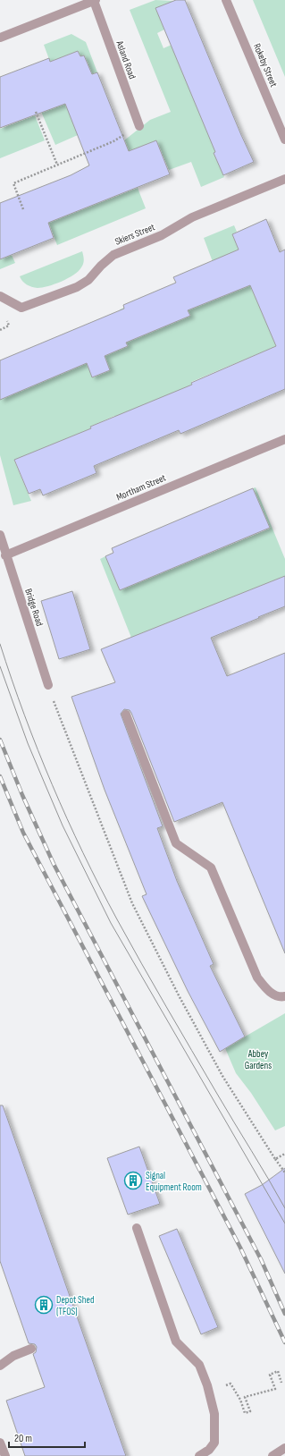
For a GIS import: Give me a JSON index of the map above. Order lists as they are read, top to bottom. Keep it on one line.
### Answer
{"streets":{"street":["Asland Road","Rokeby Street","Skiers Street","Mortham Street","Bridge Road"]},"crossings":[["Mortham Street","Bridge Road"]],"parks":["Abbey Gardens"],"places":{"building":["Signal Equipment Room","Depot Shed (TFOS)"]},"scale_bar":"20 m"}
